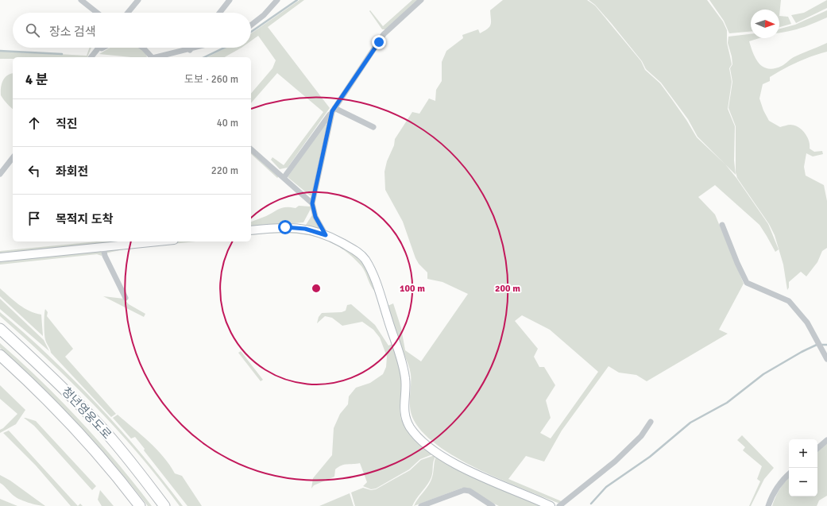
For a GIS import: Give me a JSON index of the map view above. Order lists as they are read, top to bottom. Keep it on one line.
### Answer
{"streets":{"highway":["청년영웅도로"]},"north":"right","page":{"search":"장소 검색","heading":["4 분","도보 · 260 m"],"list":[["직진","40 m"],["좌회전","220 m"],"목적지 도착"],"map_buttons":["+","−"]},"rings":["100 m","200 m"]}
